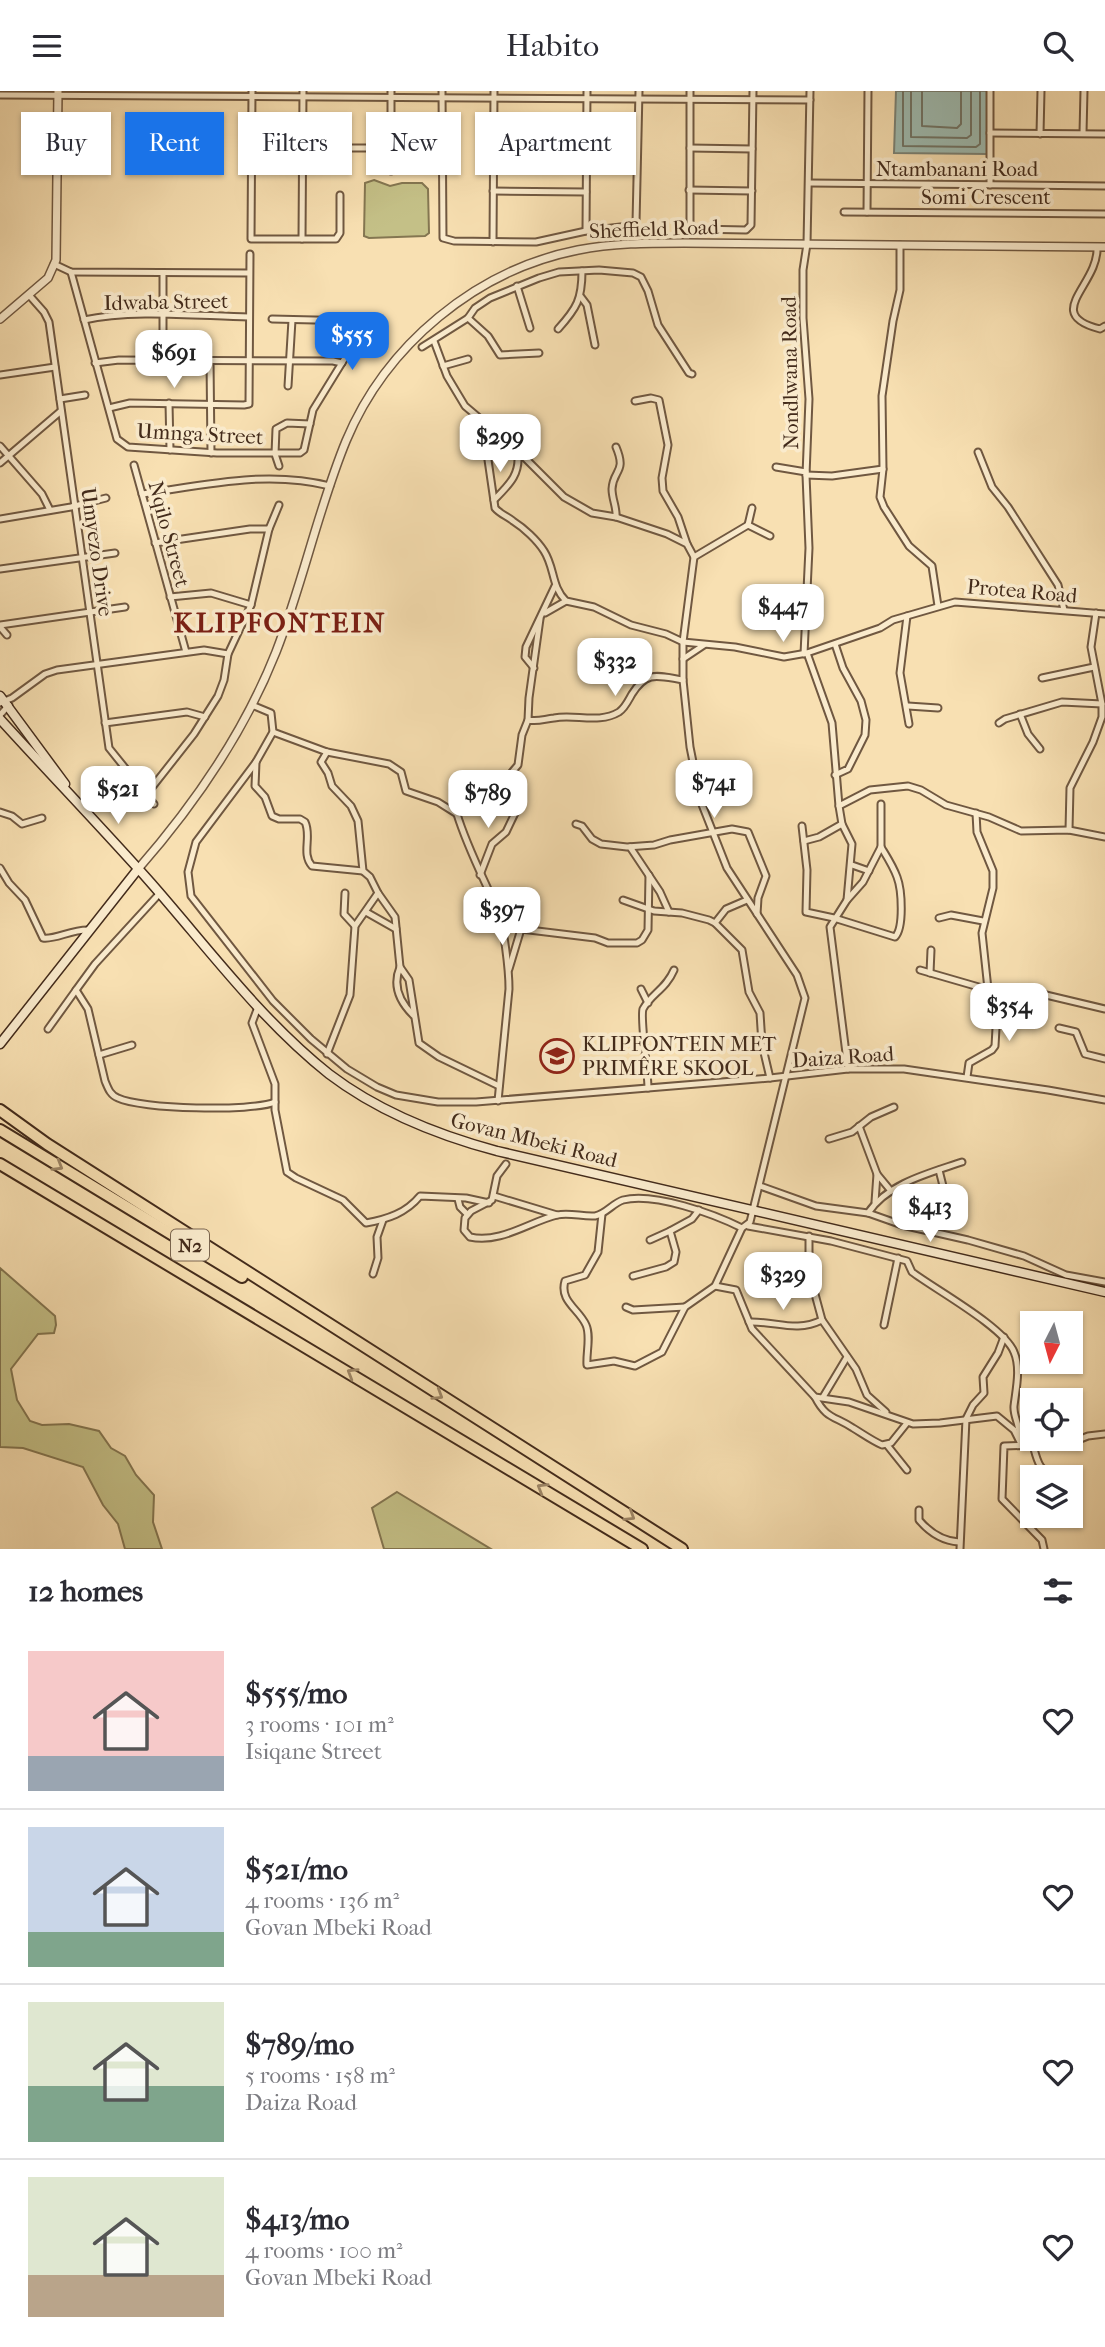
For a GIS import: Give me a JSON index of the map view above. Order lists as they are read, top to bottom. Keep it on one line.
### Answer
{"streets":{"highway":["N2"],"main road":["Govan Mbeki Road"],"street":["Ntambanani Road","Somi Crescent","Sheffield Road","Idwaba Street","Nondlwana Road","Umnga Street","Nqilo Street","Umyezo Drive","Protea Road","Daiza Road"]},"crossings":[["Ntambanani Road","Nondlwana Road"],["Sheffield Road","Nondlwana Road"],["Sheffield Road","Govan Mbeki Road"],["Idwaba Street","Umnga Street"],["Nondlwana Road","Protea Road"]],"districts":["KLIPFONTEIN"],"places":{"school or university":["KLIPFONTEIN MET PRIMÊRE SKOOL"]},"north":"bottom","page":{"header":"Habito","chip":["Buy","Rent","Filters","New","Apartment"],"price":["$555","$691","$299","$447","$332","$741","$521","$789","$397","$354","$413","$329"],"heading":"12 homes","list":[{"name":"$555/mo","note":"3 rooms · 101 m² · Isiqane Street"},{"name":"$521/mo","note":"4 rooms · 136 m² · Govan Mbeki Road"},{"name":"$789/mo","note":"5 rooms · 158 m² · Daiza Road"},{"name":"$413/mo","note":"4 rooms · 100 m² · Govan Mbeki Road"}]}}
